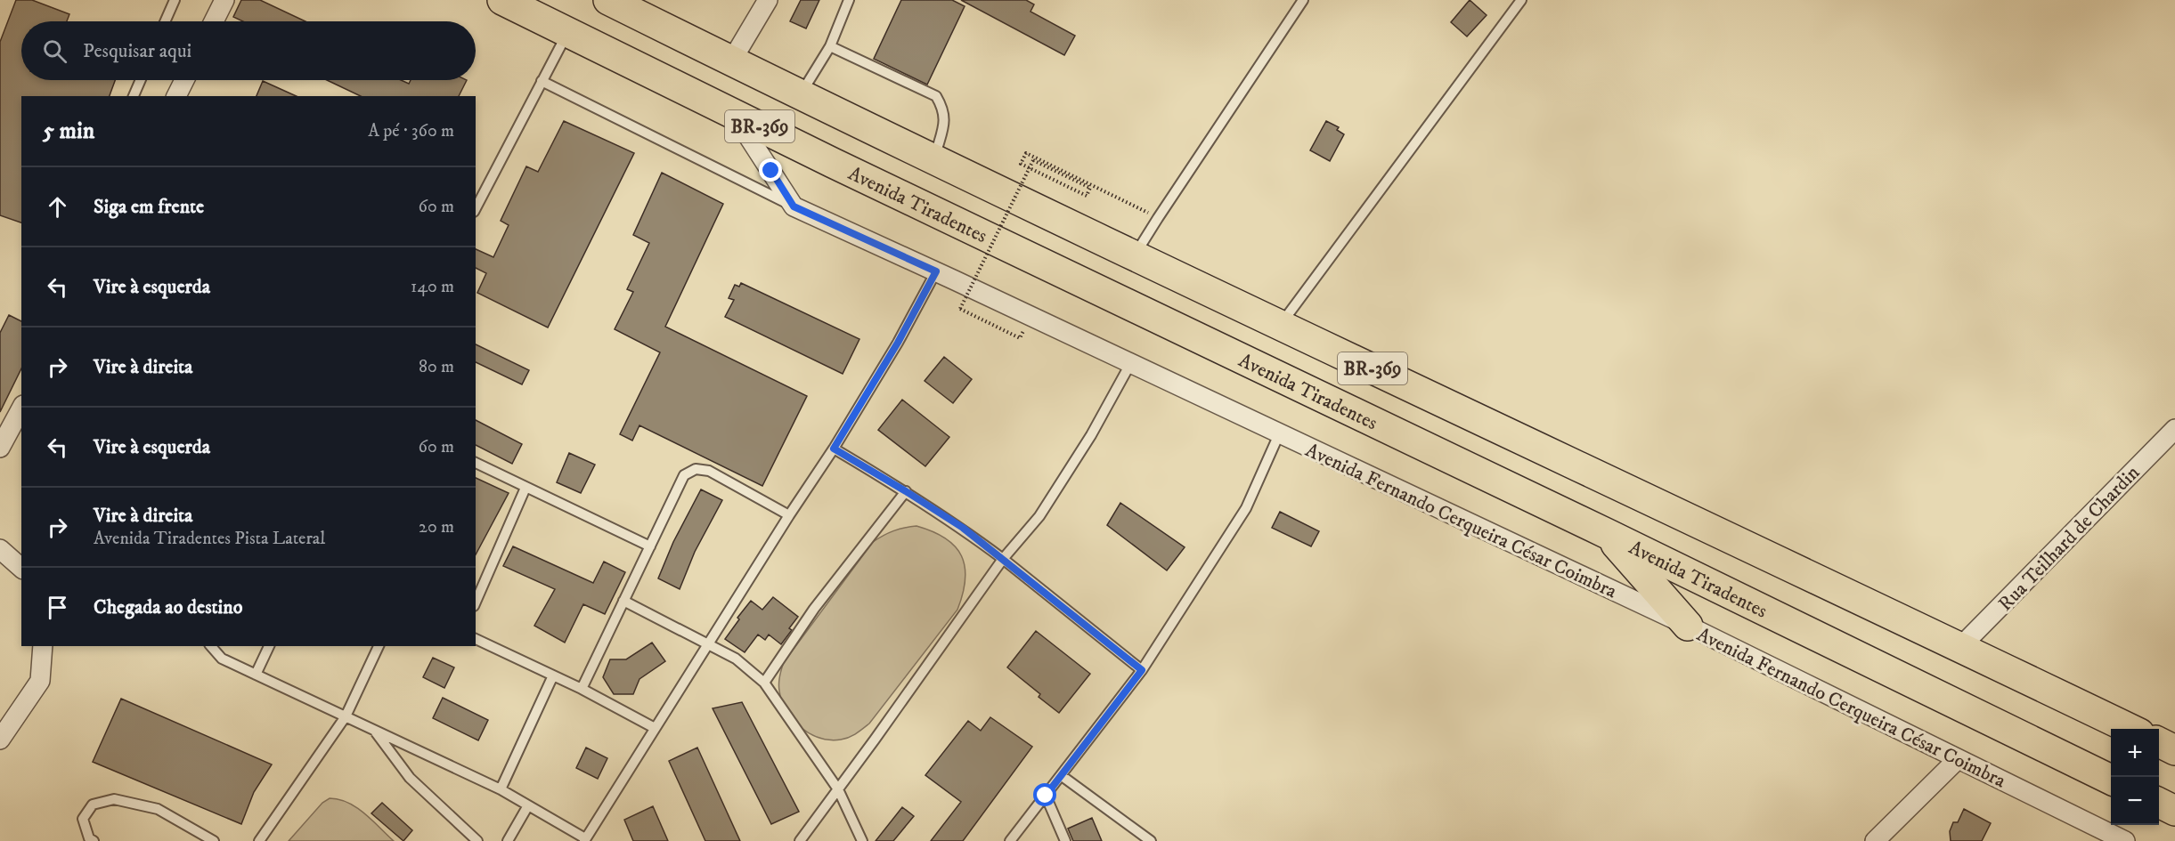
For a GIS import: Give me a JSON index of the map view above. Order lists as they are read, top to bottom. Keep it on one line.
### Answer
{"streets":{"highway":["BR-369","Avenida Tiradentes"],"street":["Avenida Fernando Cerqueira César Coimbra","Rua Teilhard de Chardin"]},"crossings":[["BR-369","Rua Teilhard de Chardin"]],"page":{"search":"Pesquisar aqui","heading":["5 min","A pé · 360 m"],"list":[["Siga em frente","60 m"],["Vire à esquerda","140 m"],["Vire à direita","80 m"],["Vire à esquerda","60 m"],["Vire à direita","Avenida Tiradentes Pista Lateral","20 m"],"Chegada ao destino"],"map_buttons":["+","−"]}}
